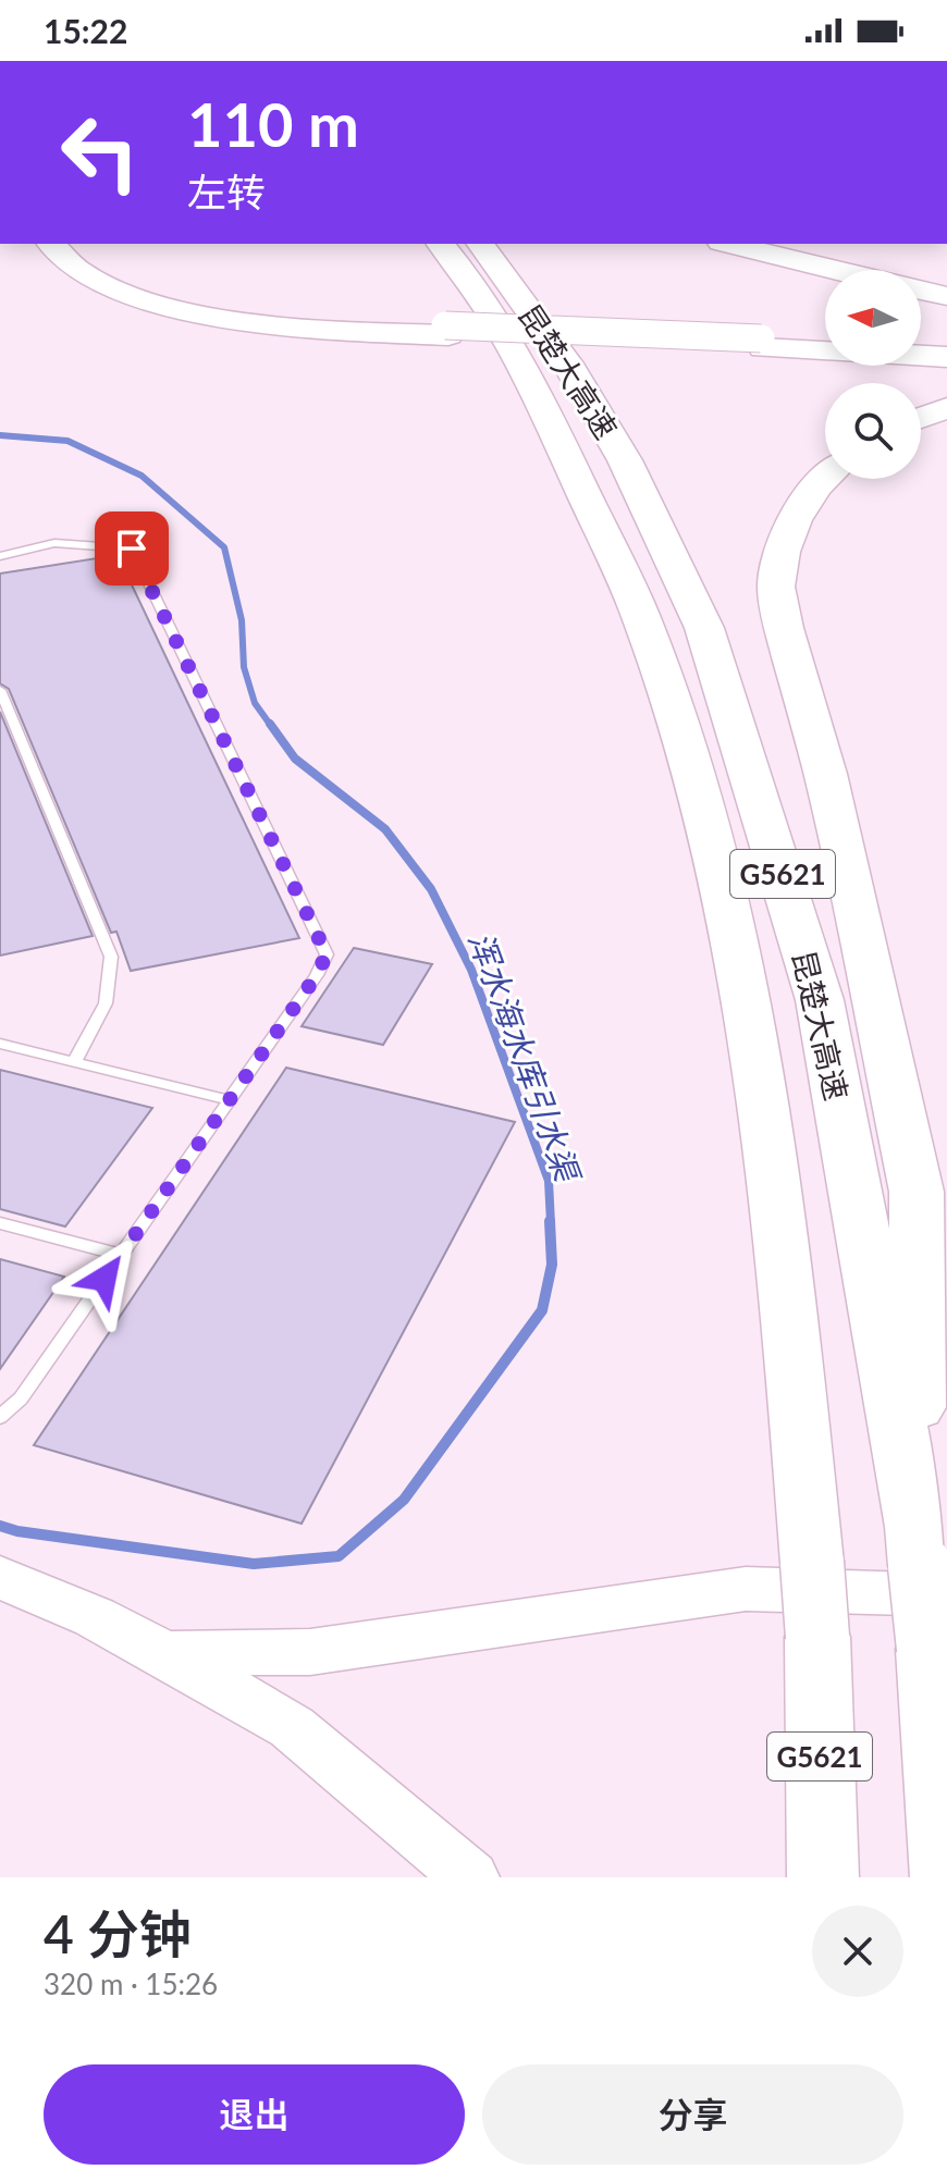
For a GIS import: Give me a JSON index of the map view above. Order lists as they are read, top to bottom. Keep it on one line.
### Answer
{"streets":{"highway":["昆楚大高速","G5621"]},"water":["浑水海水库引水渠"],"north":"left","page":{"status":"15:22","turn":["110 m","左转"],"heading":["4 分钟","320 m · 15:26"],"buttons":["退出","分享"]}}
